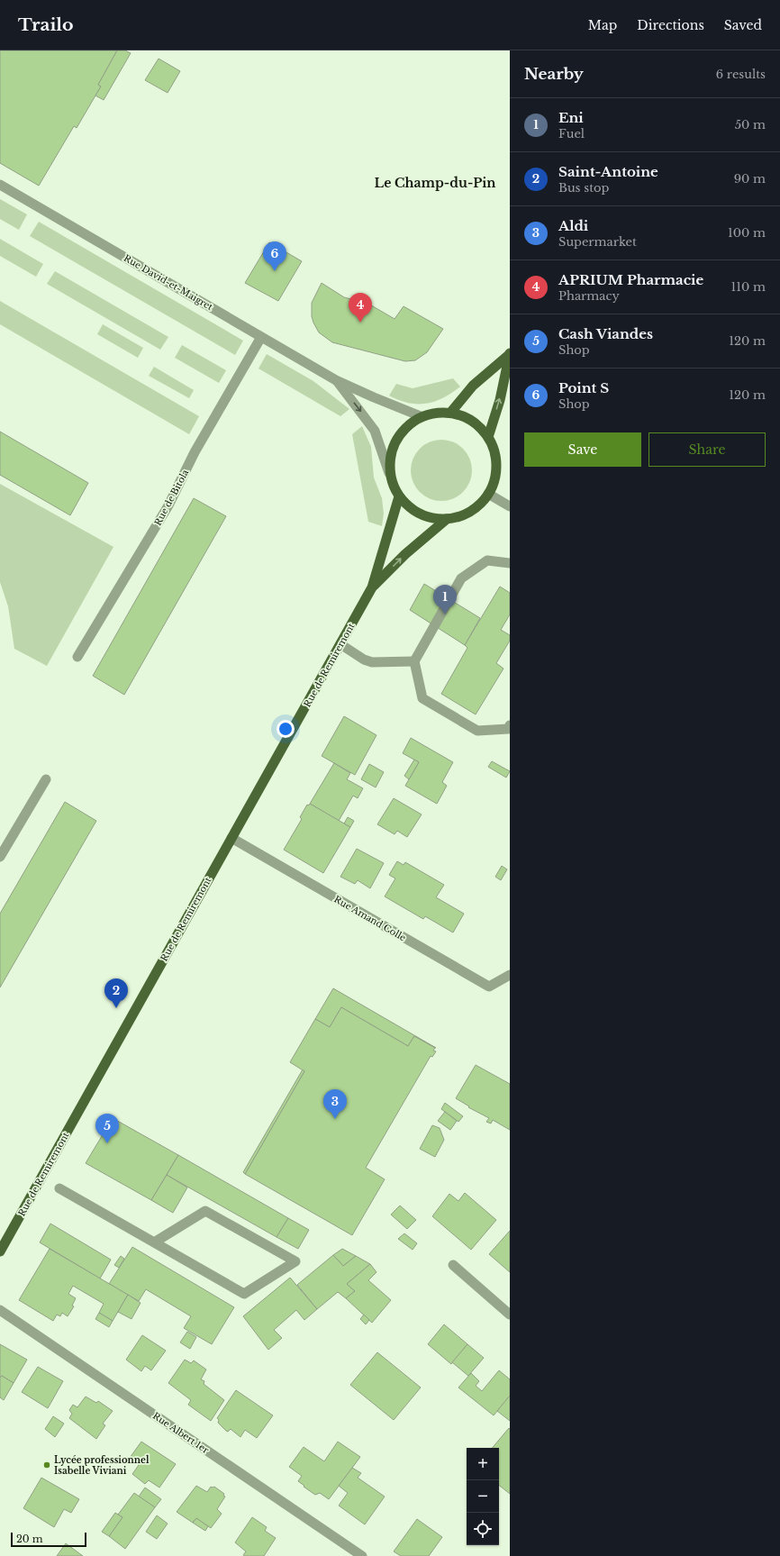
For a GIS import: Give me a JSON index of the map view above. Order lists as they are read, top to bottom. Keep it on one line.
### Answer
{"streets":{"main road":["Rue de Remiremont"],"street":["Rue David-et-Maigret","Rue de Bitola","Rue Amand Colle","Rue Albert 1er"]},"crossings":[["Rue David-et-Maigret","Rue de Bitola"],["Rue David-et-Maigret","Rue de Remiremont"],["Rue de Remiremont","Rue Amand Colle"]],"districts":["Le Champ-du-Pin"],"places":["Lycée professionnel Isabelle Viviani"],"scale_bar":"20 m","page":{"header":"Trailo","nav":["Map","Directions","Saved"],"heading":["Nearby","6 results"],"list":[{"mark":"1","name":"Eni","note":"Fuel","value":"50 m"},{"mark":"2","name":"Saint-Antoine","note":"Bus stop","value":"90 m"},{"mark":"3","name":"Aldi","note":"Supermarket","value":"100 m"},{"mark":"4","name":"APRIUM Pharmacie","note":"Pharmacy","value":"110 m"},{"mark":"5","name":"Cash Viandes","note":"Shop","value":"120 m"},{"mark":"6","name":"Point S","note":"Shop","value":"120 m"}],"pins":["6","4","1","2","3","5"],"buttons":["Save","Share"],"map_buttons":["+","−"],"scale":"20 m"}}
